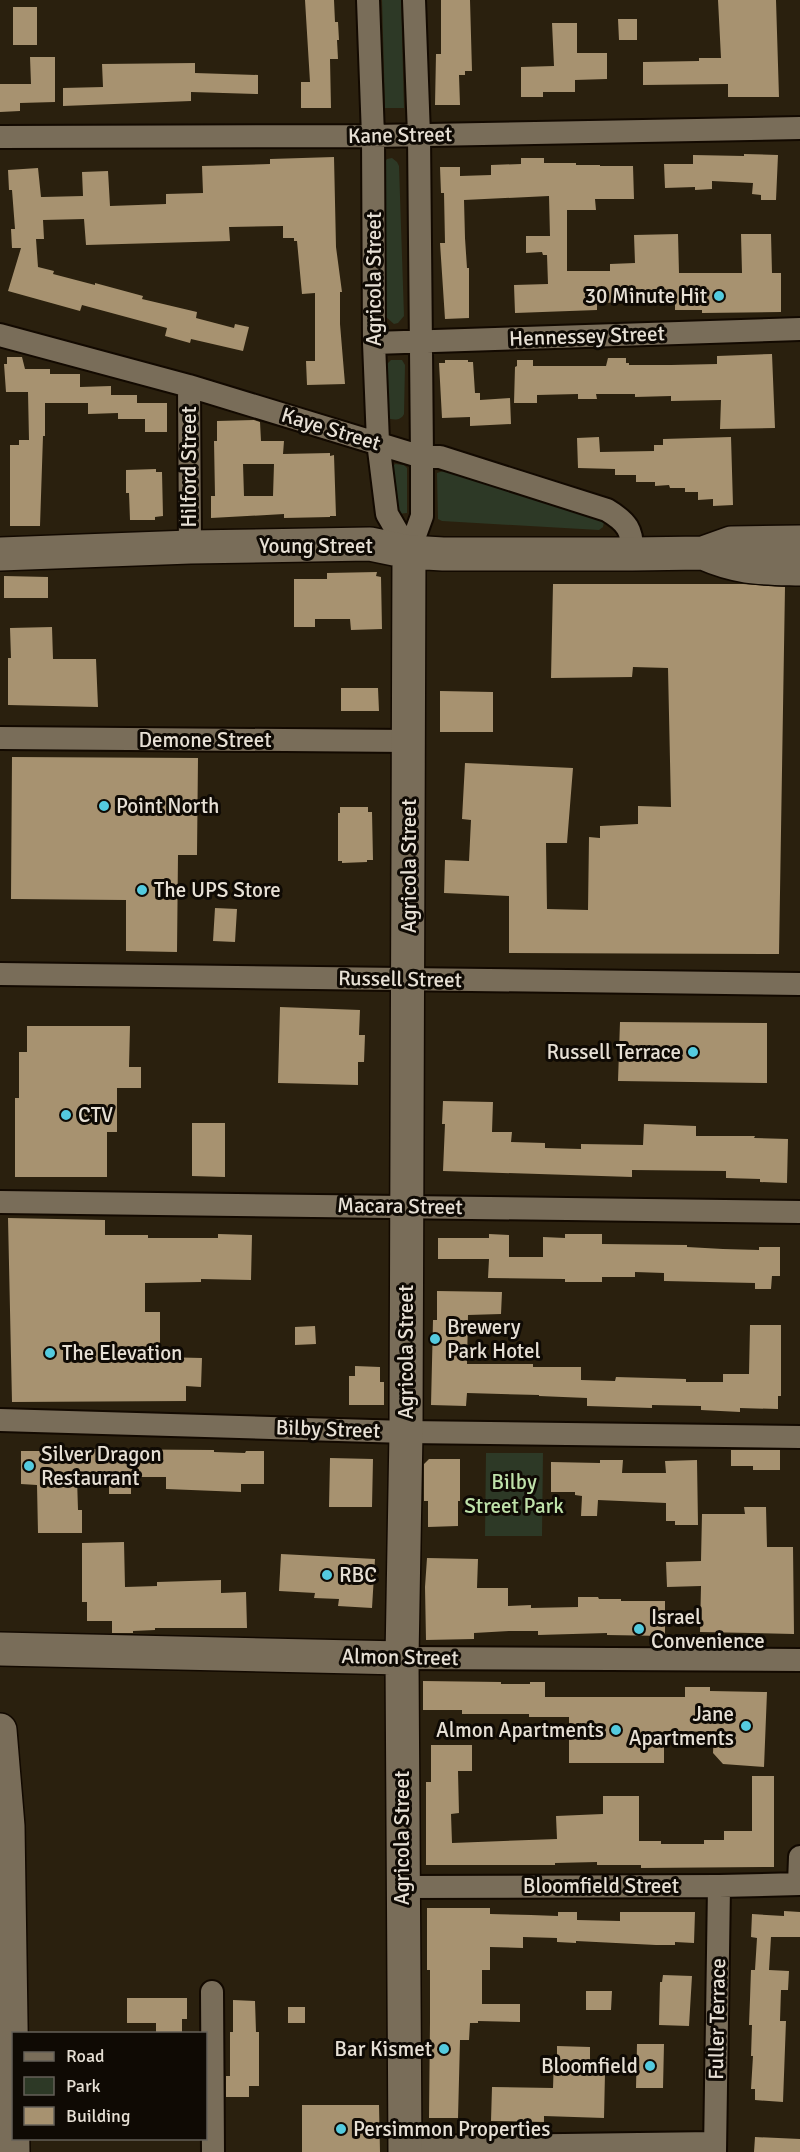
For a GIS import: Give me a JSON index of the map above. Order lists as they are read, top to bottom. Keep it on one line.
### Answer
{"streets":{"street":["Kane Street","Agricola Street","Hennessey Street","Kaye Street","Hilford Street","Young Street","Demone Street","Russell Street","Macara Street","Bilby Street","Almon Street","Bloomfield Street","Fuller Terrace"]},"crossings":[["Kane Street","Agricola Street"],["Agricola Street","Hennessey Street"],["Agricola Street","Kaye Street"],["Agricola Street","Young Street"],["Agricola Street","Demone Street"],["Agricola Street","Russell Street"],["Agricola Street","Macara Street"],["Agricola Street","Bilby Street"],["Agricola Street","Almon Street"],["Agricola Street","Bloomfield Street"],["Kaye Street","Hilford Street"],["Kaye Street","Young Street"],["Hilford Street","Young Street"],["Bloomfield Street","Fuller Terrace"]],"parks":["Bilby Street Park"],"places":["30 Minute Hit","Point North","The UPS Store","Russell Terrace","CTV","Brewery Park Hotel","The Elevation","Silver Dragon Restaurant","RBC","Israel Convenience","Jane Apartments","Almon Apartments","Bar Kismet","Bloomfield","Persimmon Properties"],"legend":["Road","Park","Building"]}
